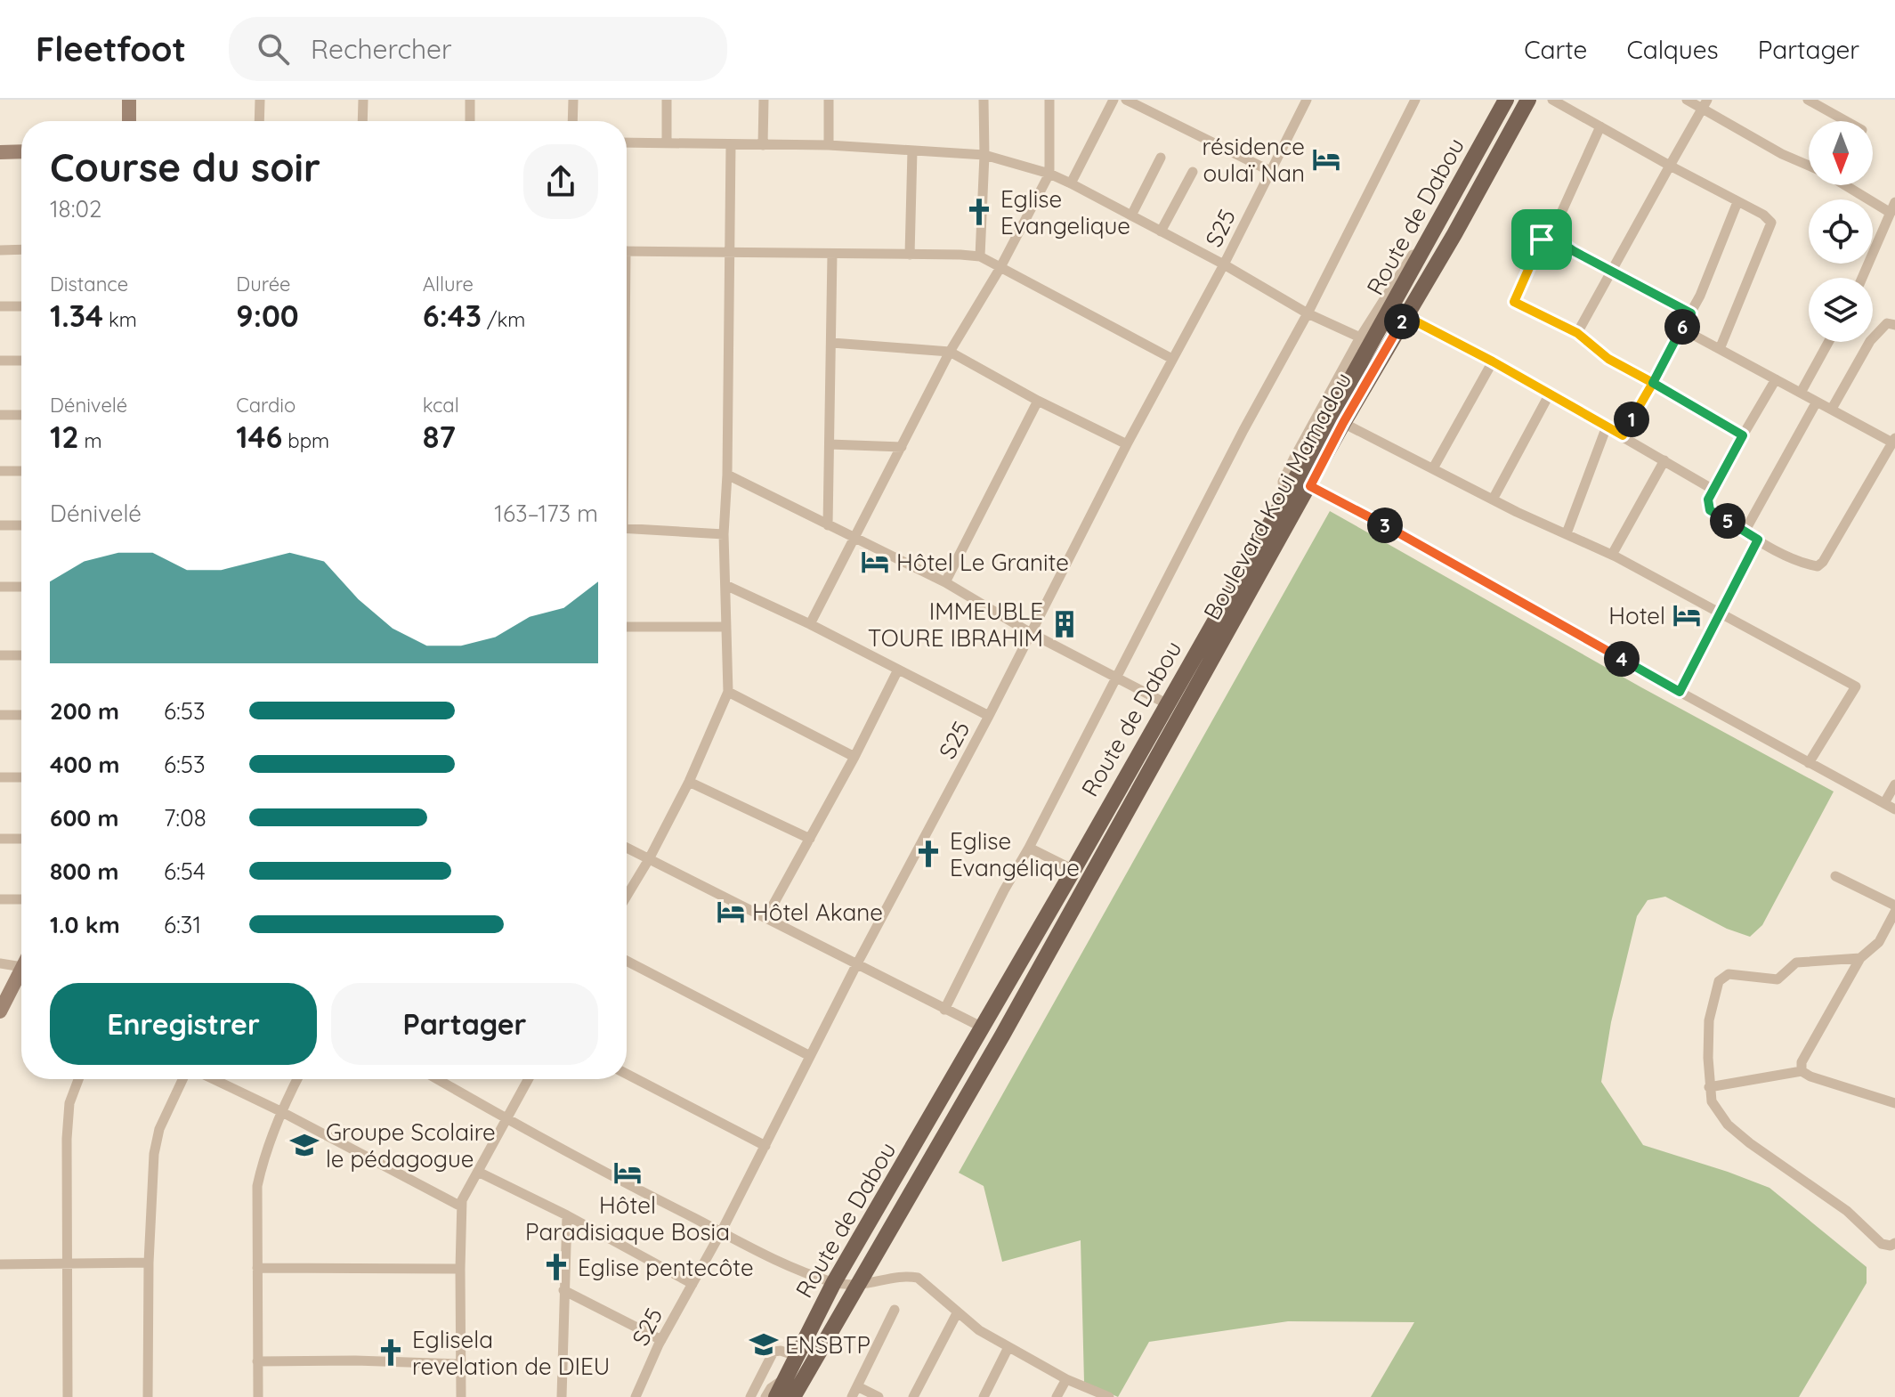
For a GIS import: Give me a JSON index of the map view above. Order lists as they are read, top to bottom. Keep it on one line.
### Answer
{"streets":{"main road":["Route de Dabou","Boulevard Koui Mamadou"],"street":["S25"]},"crossings":[["Route de Dabou","Boulevard Koui Mamadou"]],"places":{"hotel":["résidence oulaï Nan","Hôtel Le Granite","Hotel","Hôtel Akane","Hôtel Paradisiaque Bosia"],"church":["Eglise Evangelique","Eglise Evangélique","Eglise pentecôte","Eglisela revelation de DIEU"],"building":["IMMEUBLE TOURE IBRAHIM"],"school or university":["Groupe Scolaire le pédagogue","ENSBTP"]},"north":"bottom","page":{"header":"Fleetfoot","search":"Rechercher","nav":["Carte","Calques","Partager"],"heading":["Course du soir","18:02"],"stats":[["Distance","1.34 km"],["Durée","9:00"],["Allure","6:43 /km"],["Dénivelé","12 m"],["Cardio","146 bpm"],["kcal","87"]],"pins":["2","6","1","5","3","4"],"chart":["Dénivelé","163–173 m"],"list":[{"name":"200 m","note":"6:53"},{"name":"400 m","note":"6:53"},{"name":"600 m","note":"7:08"},{"name":"800 m","note":"6:54"},{"name":"1.0 km","note":"6:31"}],"buttons":["Enregistrer","Partager"]}}
